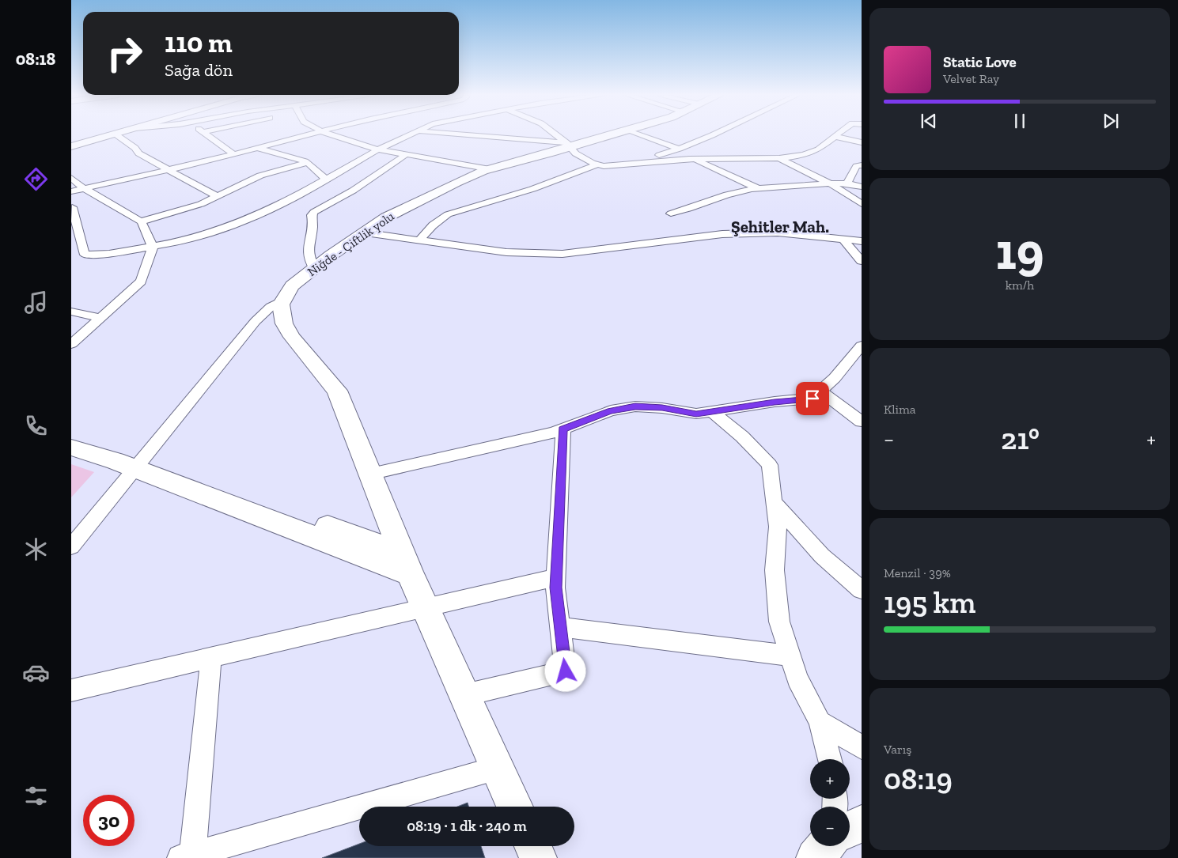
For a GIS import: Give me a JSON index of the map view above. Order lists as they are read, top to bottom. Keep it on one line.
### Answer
{"streets":{"main road":["Niğde - Çiftlik yolu"]},"districts":["Şehitler Mah."],"page":{"tabs":"08:18","turn":["110 m","Sağa dön"],"song":["Static Love","Velvet Ray"],"tile":[["19","km/h"],"Klima",["Menzil · 39%","195 km"],["Varış","08:19"]],"heat":["−","21°","+"],"map_buttons":["+","−"],"limit":"30","trip":"08:19 · 1 dk · 240 m"}}
